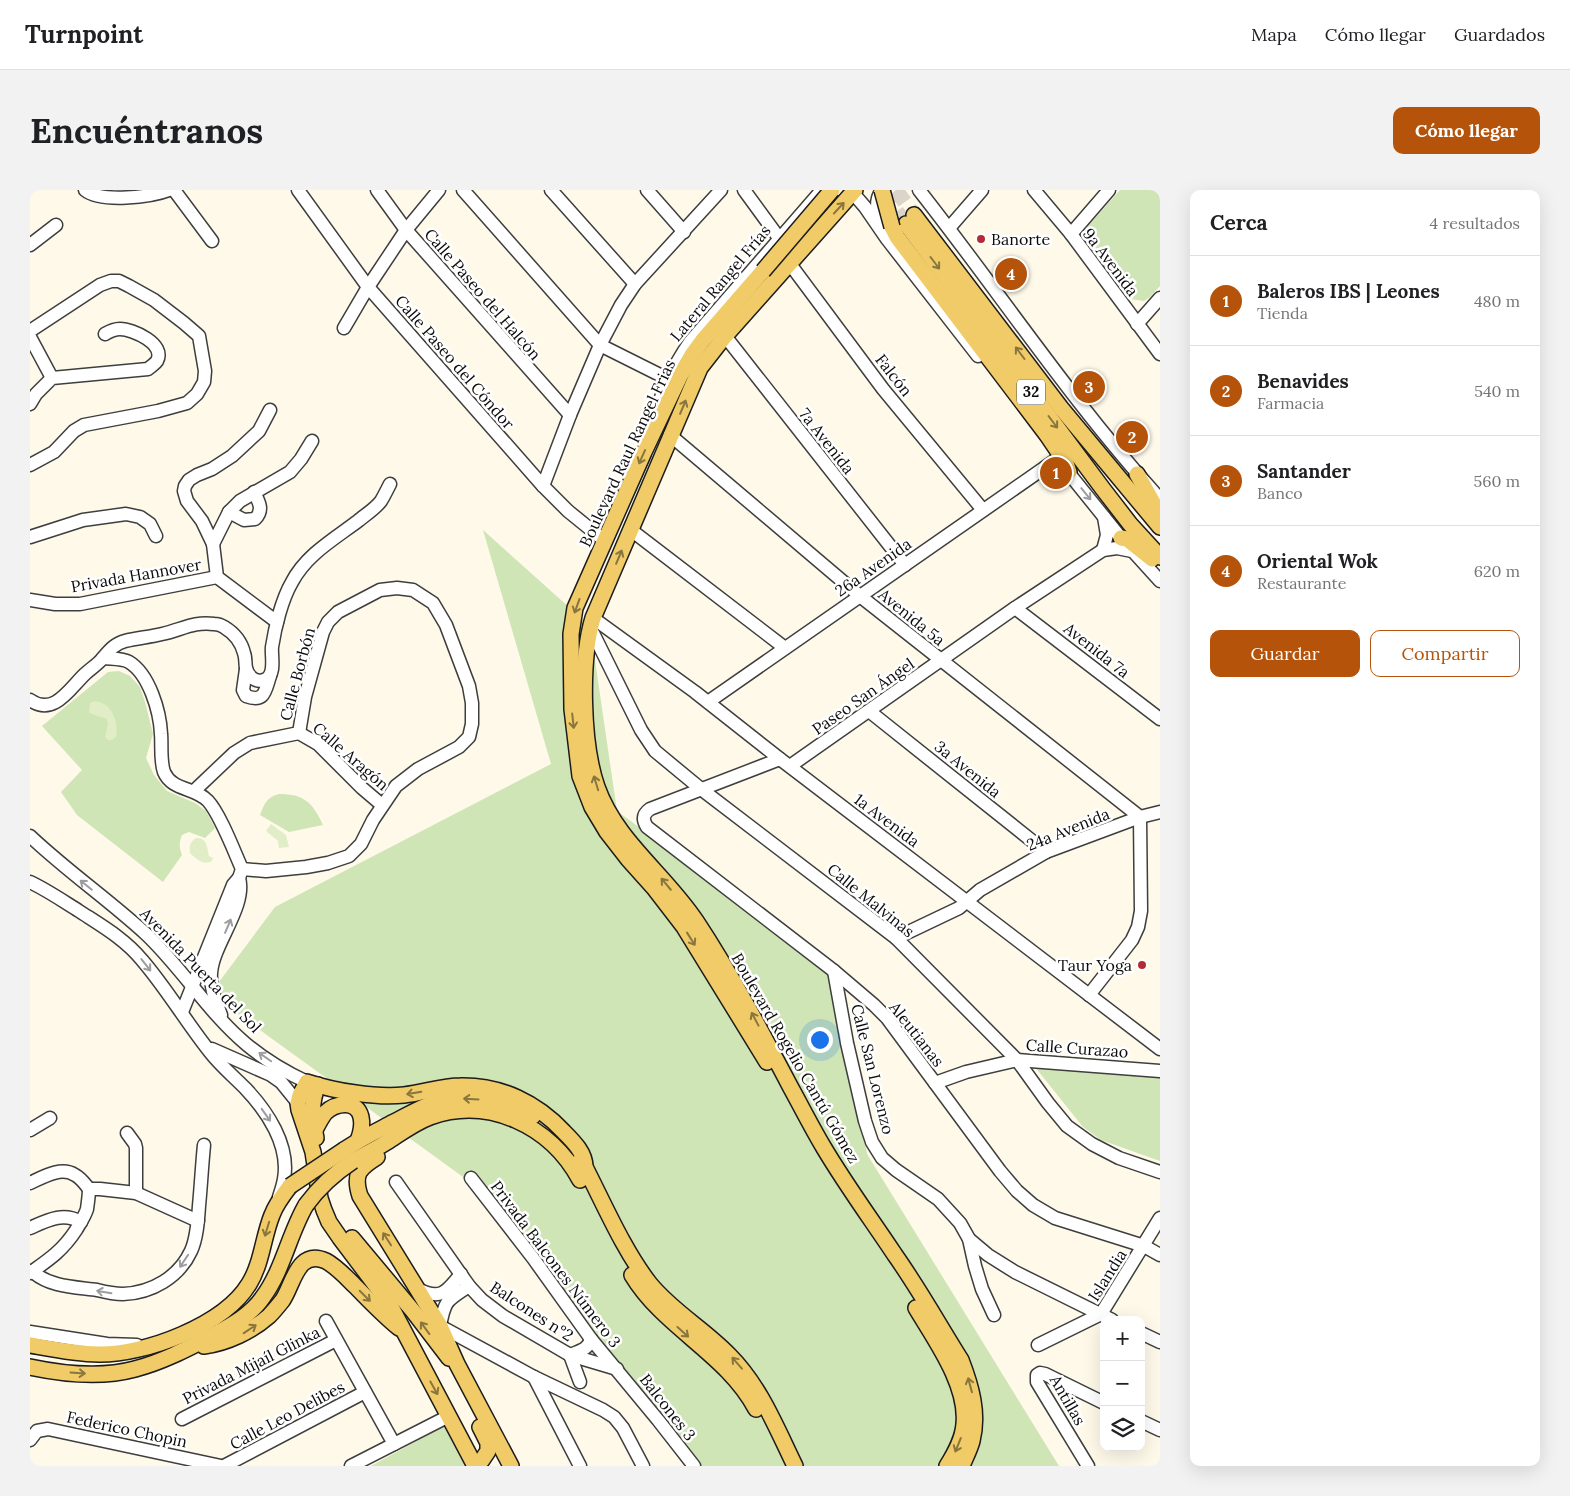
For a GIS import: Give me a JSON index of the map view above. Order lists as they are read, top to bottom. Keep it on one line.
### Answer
{"streets":{"main road":["32","Boulevard Raul Rangel Frias","Boulevard Rogelio Cantú Gómez"],"street":["9a Avenida","Lateral Rangel Frías","Calle Paseo del Halcón","Calle Paseo del Cóndor","Falcón","7a Avenida","26a Avenida","Privada Hannover","Avenida 5a","Avenida 7a","Calle Borbón","Paseo San Ángel","Calle Aragón","3a Avenida","1a Avenida","24a Avenida","Calle Malvinas","Avenida Puerta del Sol","Aleutianas","Calle Curazao","Calle San Lorenzo","Privada Balcones Número 3","Islandia","Balcones n°2","Privada Mijaíl Glinka","Antillas","Balcones 3","Calle Leo Delibes","Federico Chopin"]},"crossings":[["Lateral Rangel Frías","Boulevard Raul Rangel Frias"],["Calle Paseo del Cóndor","Boulevard Raul Rangel Frias"],["Falcón","26a Avenida"],["7a Avenida","26a Avenida"],["Boulevard Raul Rangel Frias","Boulevard Rogelio Cantú Gómez"],["26a Avenida","Avenida 5a"],["26a Avenida","1a Avenida"],["Avenida 5a","Paseo San Ángel"],["Avenida 5a","24a Avenida"],["Avenida 7a","Paseo San Ángel"],["Calle Borbón","Calle Aragón"],["Paseo San Ángel","3a Avenida"],["Paseo San Ángel","1a Avenida"],["Paseo San Ángel","Calle Malvinas"],["Paseo San Ángel","Aleutianas"],["3a Avenida","24a Avenida"],["1a Avenida","24a Avenida"],["1a Avenida","Calle Malvinas"],["24a Avenida","Calle Malvinas"],["Calle Malvinas","Calle Curazao"],["Aleutianas","Calle Curazao"],["Aleutianas","Calle San Lorenzo"],["Aleutianas","Islandia"],["Privada Balcones Número 3","Balcones n°2"],["Privada Balcones Número 3","Balcones 3"],["Balcones n°2","Balcones 3"],["Calle Leo Delibes","Federico Chopin"]],"places":["Banorte","Taur Yoga"],"page":{"header":"Turnpoint","nav":["Mapa","Cómo llegar","Guardados"],"buttons":["Cómo llegar",["Guardar","Compartir"]],"title":"Encuéntranos","heading":["Cerca","4 resultados"],"list":[{"mark":"1","name":"Baleros IBS | Leones","note":"Tienda","value":"480 m"},{"mark":"2","name":"Benavides","note":"Farmacia","value":"540 m"},{"mark":"3","name":"Santander","note":"Banco","value":"560 m"},{"mark":"4","name":"Oriental Wok","note":"Restaurante","value":"620 m"}],"pins":["4","3","2","1"],"map_buttons":["+","−"]}}
